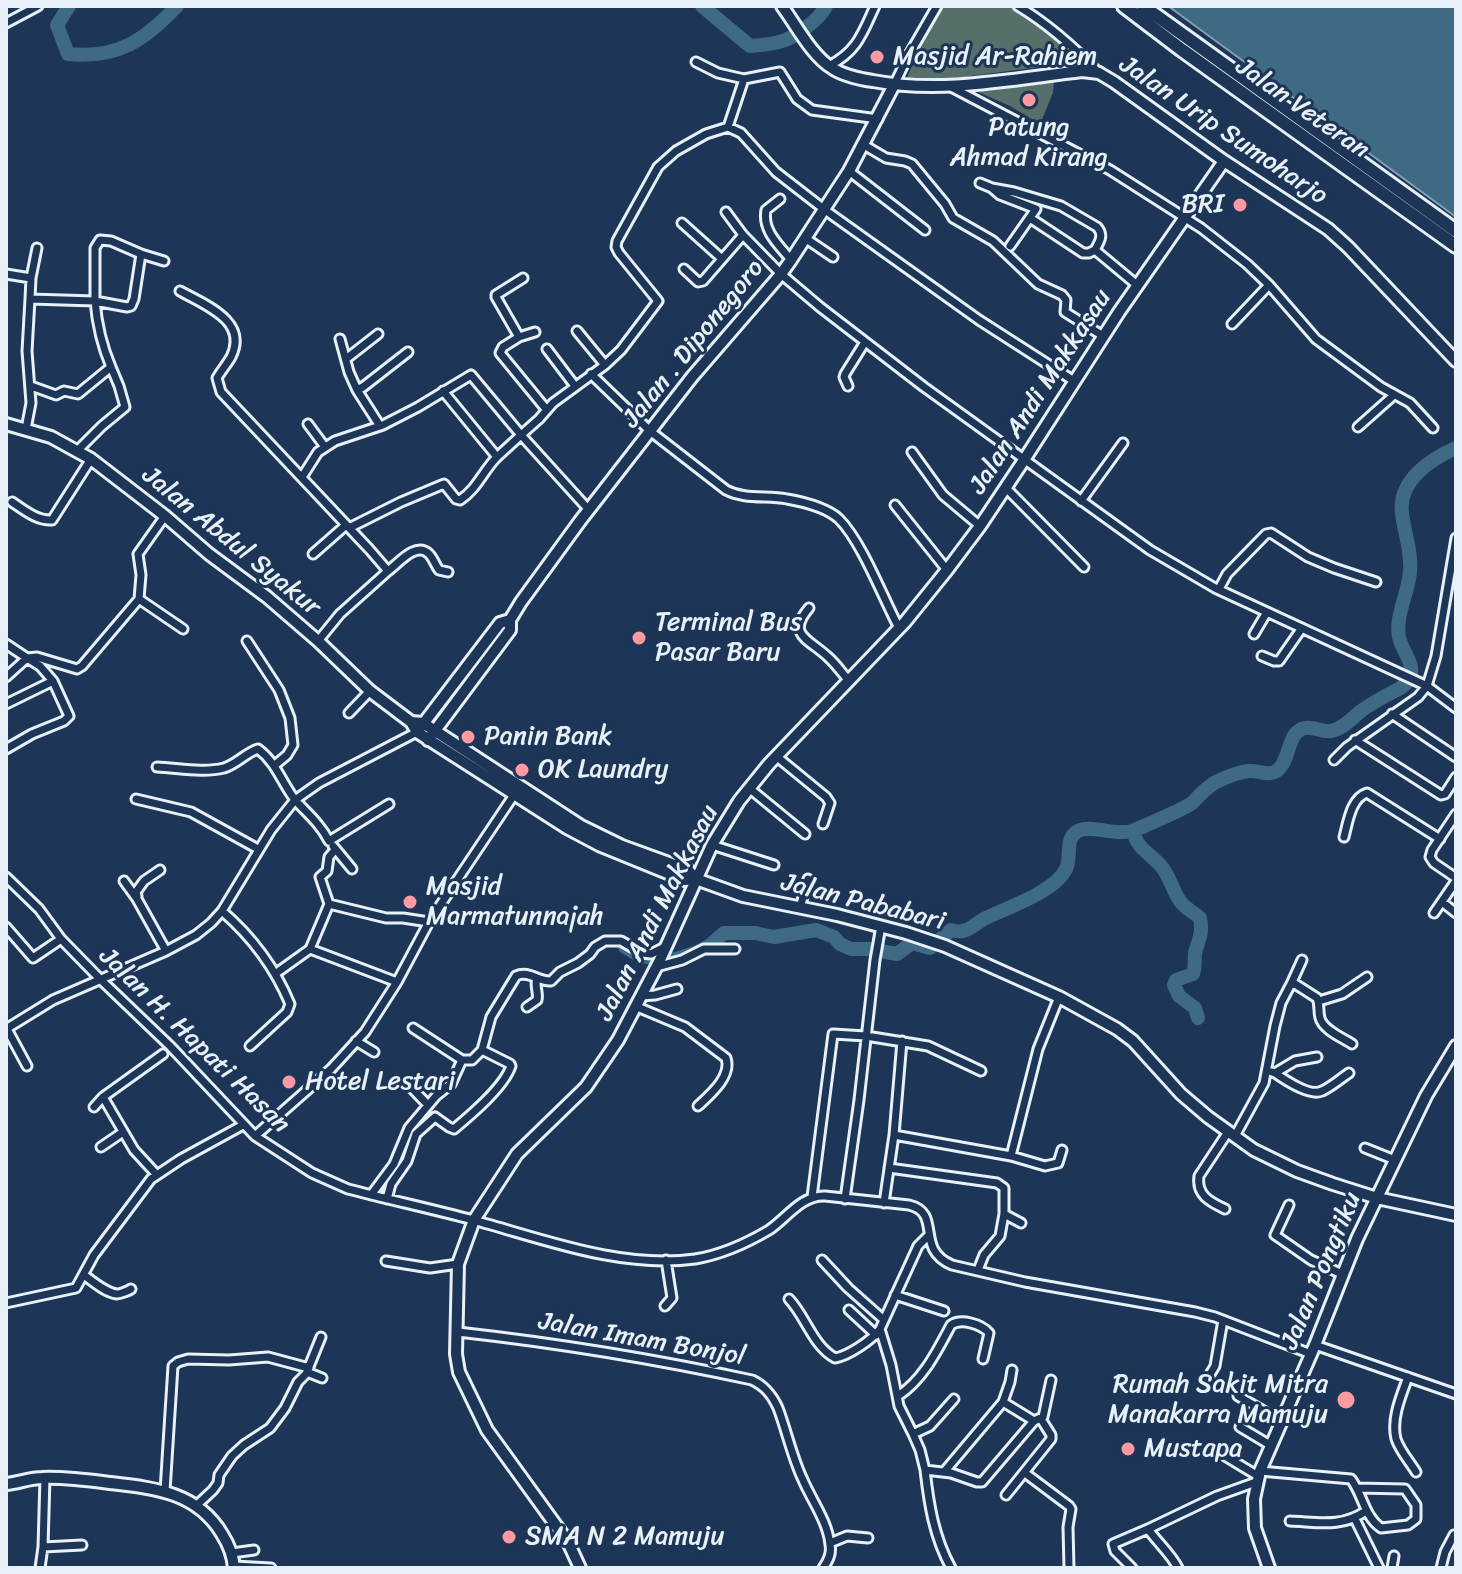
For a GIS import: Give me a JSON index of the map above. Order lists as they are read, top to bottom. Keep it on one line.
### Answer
{"streets":{"highway":["Jalan Veteran"],"street":["Jalan Urip Sumoharjo","Jalan . Diponegoro","Jalan Andi Makkasau","Jalan Abdul Syakur","Jalan Pababari","Jalan H. Hapati Hasan","Jalan Pongtiku","Jalan Imam Bonjol"]},"crossings":[["Jalan Urip Sumoharjo","Jalan . Diponegoro"],["Jalan Urip Sumoharjo","Jalan Andi Makkasau"],["Jalan Andi Makkasau","Jalan Abdul Syakur"],["Jalan Andi Makkasau","Jalan Pababari"],["Jalan Andi Makkasau","Jalan H. Hapati Hasan"],["Jalan Andi Makkasau","Jalan Imam Bonjol"],["Jalan Abdul Syakur","Jalan Pababari"],["Jalan Pababari","Jalan Pongtiku"]],"places":["Masjid Ar-Rahiem","Patung Ahmad Kirang","BRI","Terminal Bus Pasar Baru","Panin Bank","OK Laundry","Masjid Marmatunnajah","Hotel Lestari","Rumah Sakit Mitra Manakarra Mamuju","Mustapa","SMA N 2 Mamuju"]}
